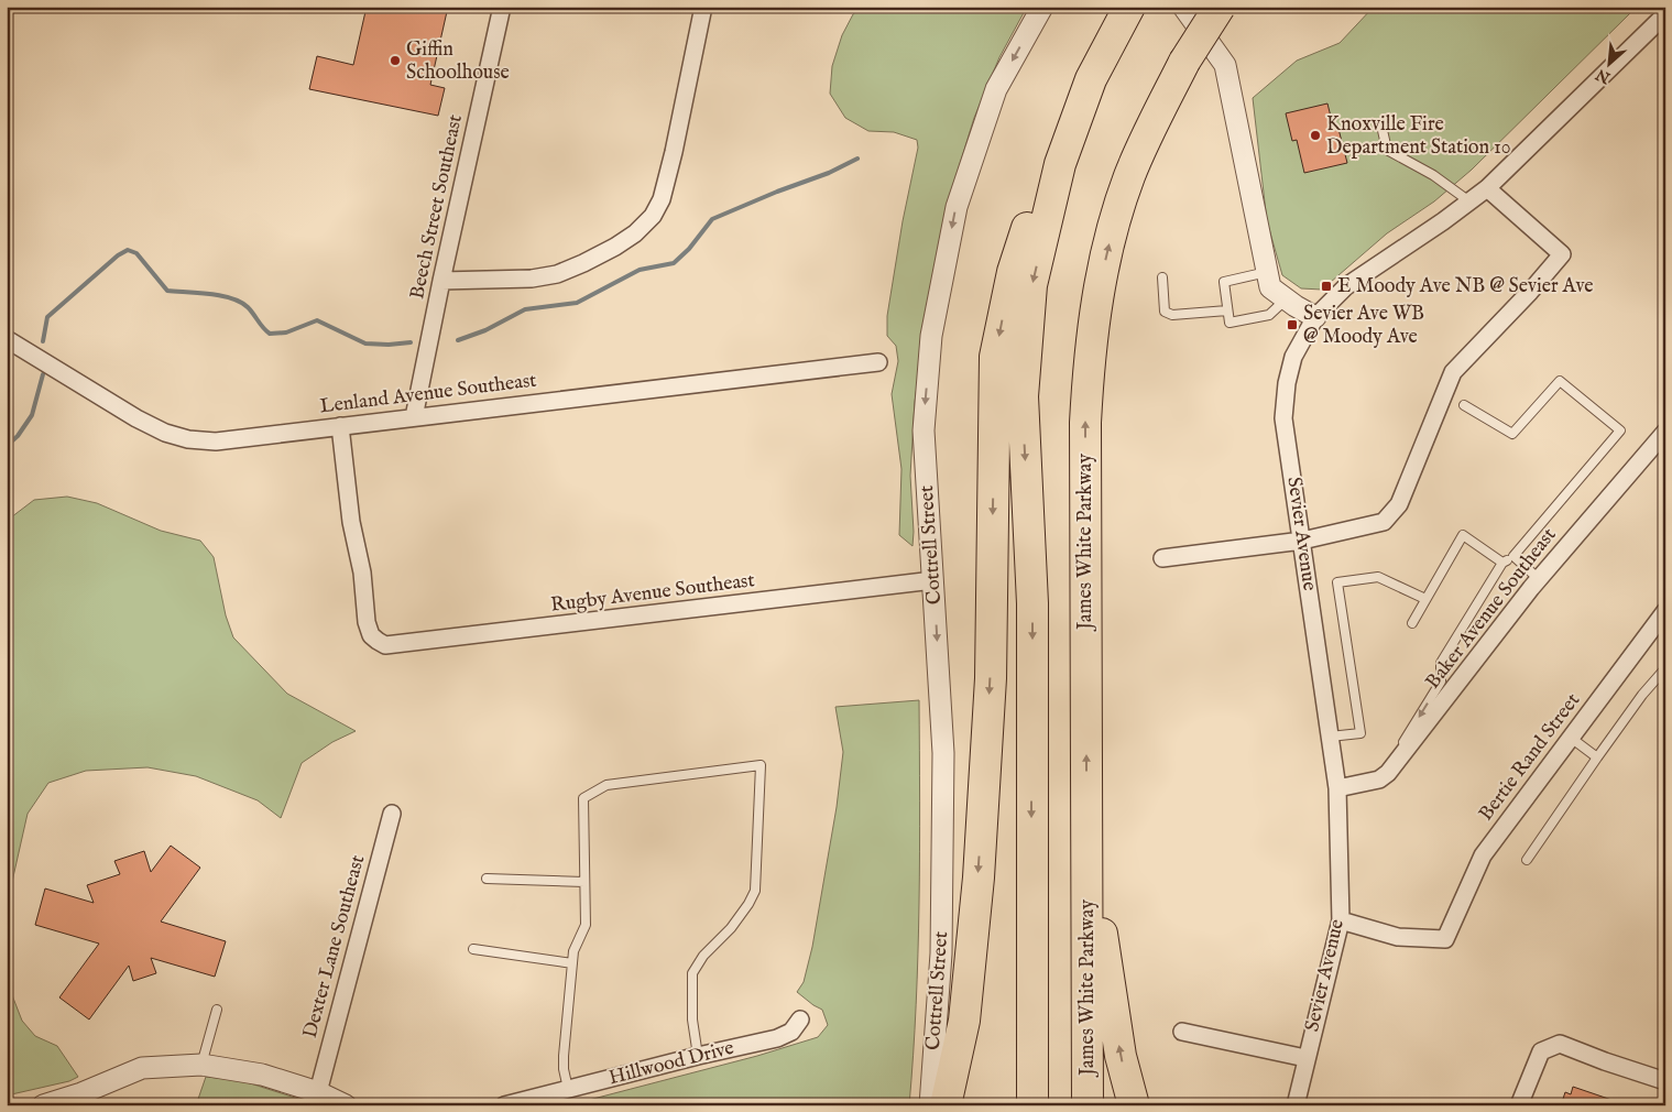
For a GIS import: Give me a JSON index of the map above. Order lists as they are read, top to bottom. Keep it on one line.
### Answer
{"streets":{"highway":["James White Parkway"],"street":["Beech Street Southeast","Lenland Avenue Southeast","Sevier Avenue","Cottrell Street","Rugby Avenue Southeast","Baker Avenue Southeast","Bertie Rand Street","Dexter Lane Southeast","Hillwood Drive"]},"crossings":[["Beech Street Southeast","Lenland Avenue Southeast"],["Lenland Avenue Southeast","Rugby Avenue Southeast"],["Sevier Avenue","Bertie Rand Street"],["Cottrell Street","Rugby Avenue Southeast"]],"one_way":["Cottrell Street"],"places":{"other":["Giffin Schoolhouse","Knoxville Fire Department Station 10"],"transit":["E Moody Ave NB @ Sevier Ave","Sevier Ave WB @ Moody Ave"]},"north":"bottom left"}
